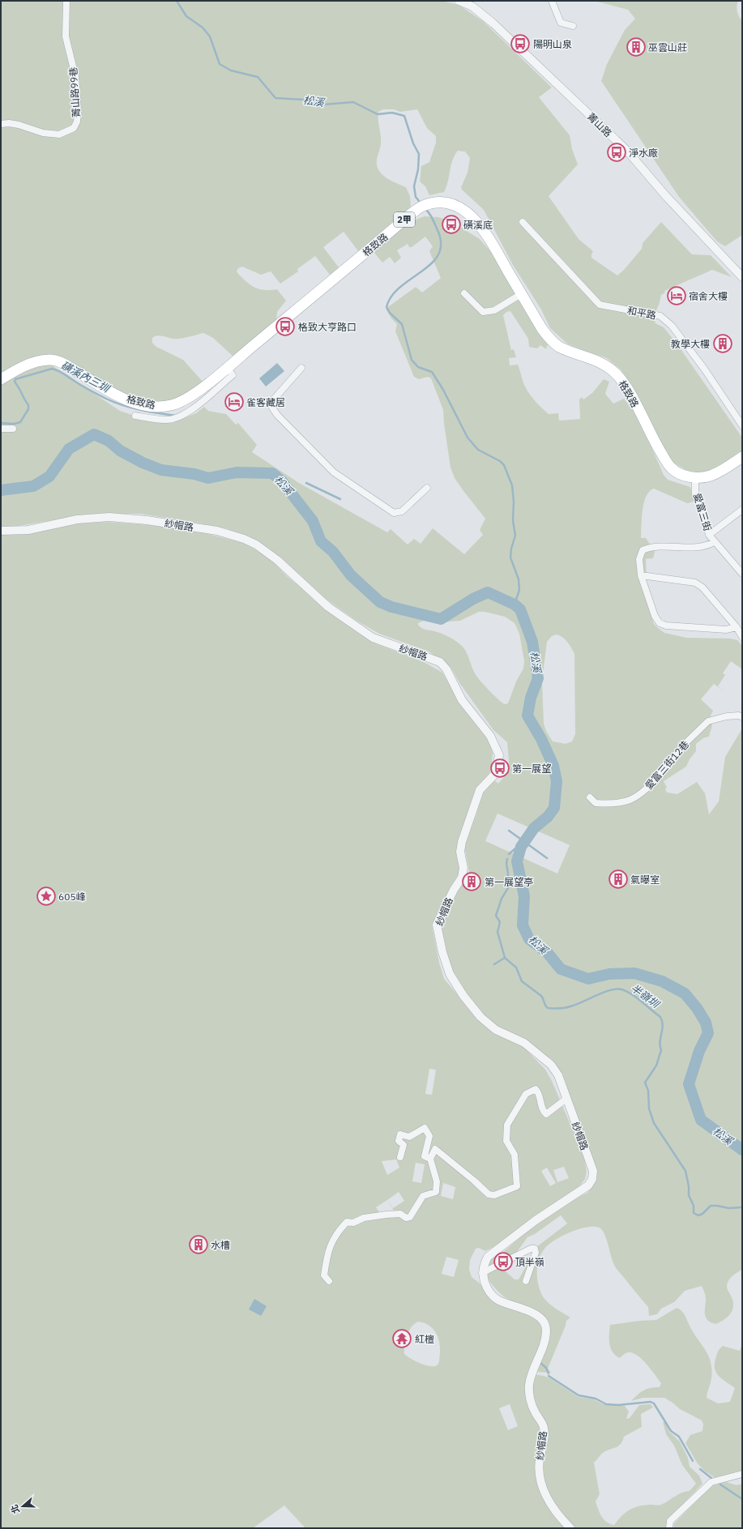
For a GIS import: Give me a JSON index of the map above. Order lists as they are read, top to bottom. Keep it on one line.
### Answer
{"streets":{"main road":["2甲","格致路"],"street":["菁山路99巷","菁山路","和平路","愛富三街","紗帽路","愛富三街12巷"]},"crossings":[["格致路","愛富三街"]],"water":["松溪","磺溪內三圳","半嶺圳"],"places":{"bus stop":["陽明山泉","淨水廠","磺溪底","格致大亨路口","第一展望","頂半嶺"],"building":["巫雲山莊","教學大樓","氣曝室","第一展望亭","水槽"],"hotel":["宿舍大樓","雀客藏居"],"place":["605峰"],"temple":["紅檀"]},"north":"left"}
